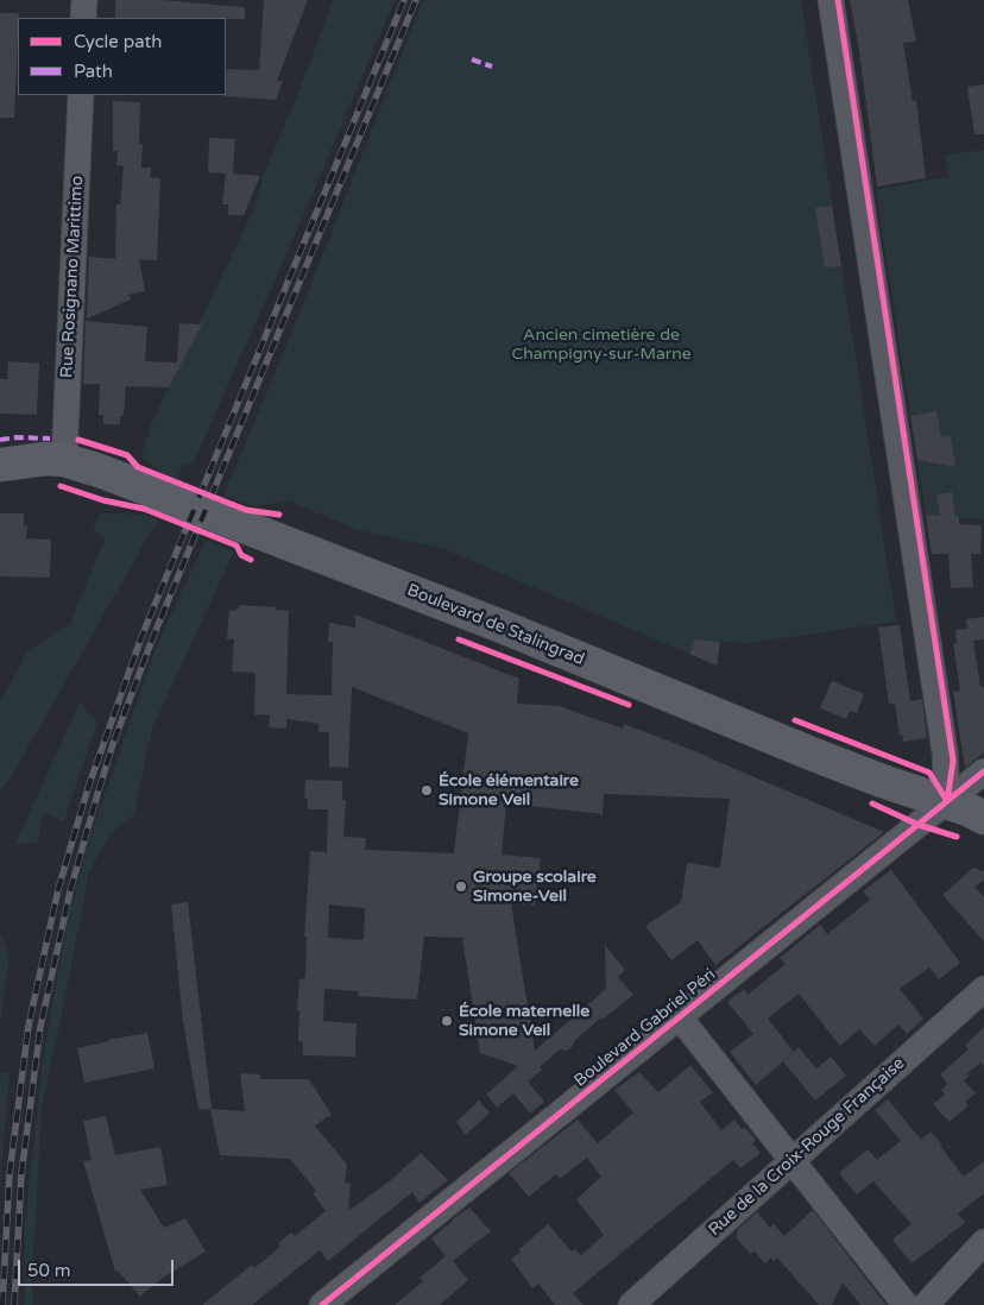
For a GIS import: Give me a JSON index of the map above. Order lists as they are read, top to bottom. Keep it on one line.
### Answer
{"streets":{"main road":["Boulevard de Stalingrad"],"street":["Rue Rosignano Marittimo","Boulevard Gabriel Péri","Rue de la Croix-Rouge Française"]},"crossings":[["Rue Rosignano Marittimo","Boulevard de Stalingrad"],["Boulevard de Stalingrad","Boulevard Gabriel Péri"]],"parks":["Ancien cimetière de Champigny-sur-Marne"],"places":["École élémentaire Simone Veil","Groupe scolaire Simone-Veil","École maternelle Simone Veil"],"legend":["Cycle path","Path"],"scale_bar":"50 m"}
